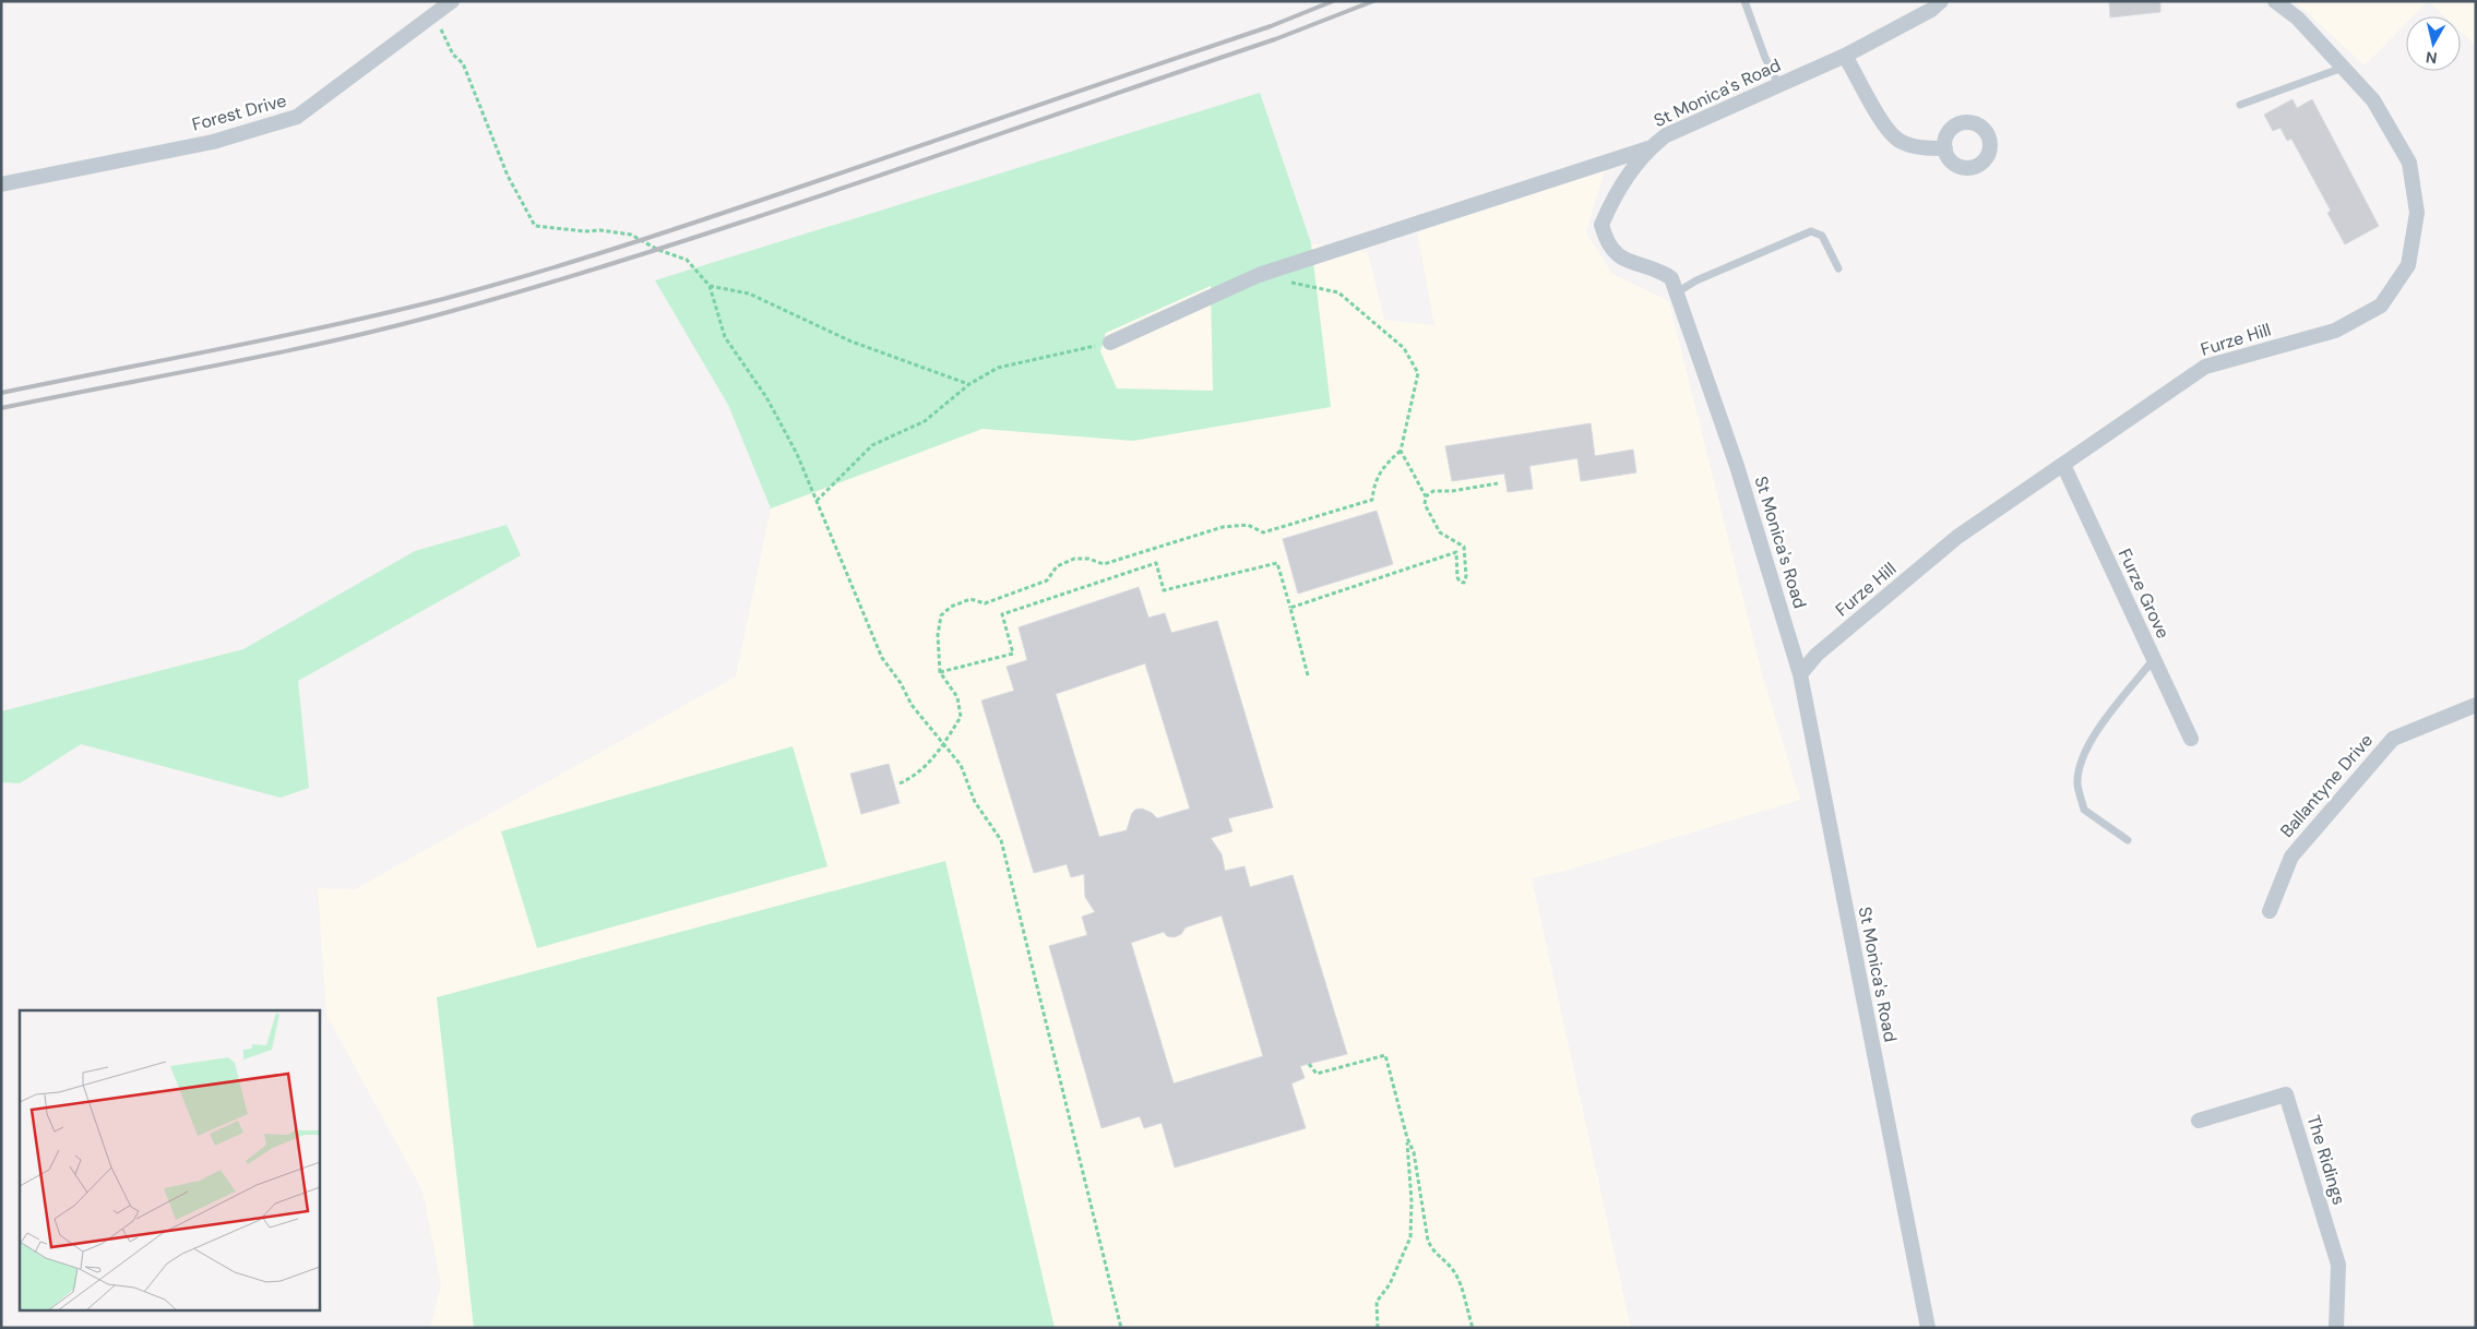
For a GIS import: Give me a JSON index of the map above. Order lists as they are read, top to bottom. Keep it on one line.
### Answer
{"streets":{"street":["St Monica's Road","Forest Drive","Furze Hill","Furze Grove","Ballantyne Drive","The Ridings"]},"crossings":[["St Monica's Road","Furze Hill"],["Furze Hill","Furze Grove"]],"north":"bottom"}
